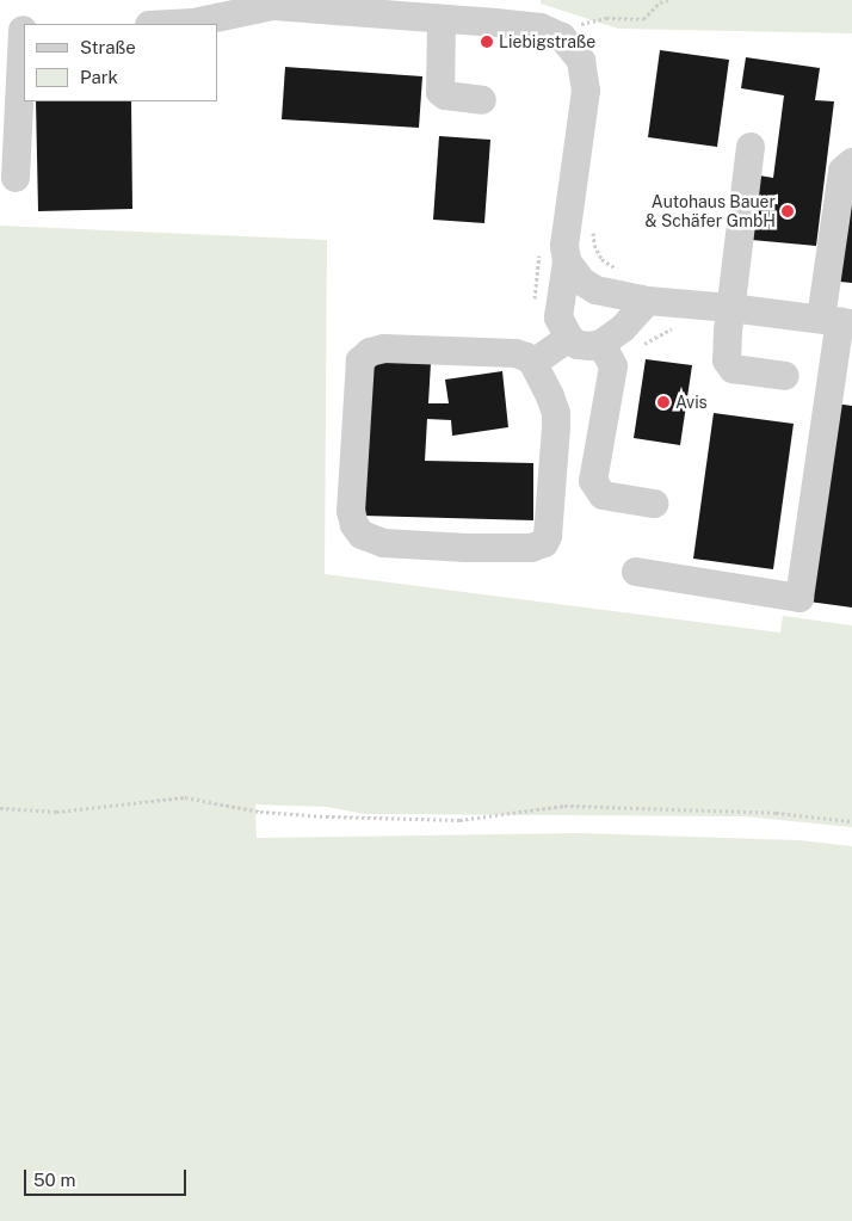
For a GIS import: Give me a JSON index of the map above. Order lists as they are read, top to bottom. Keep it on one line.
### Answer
{"places":["Liebigstraße","Autohaus Bauer & Schäfer GmbH","Avis"],"legend":["Straße","Park"],"scale_bar":"50 m"}
